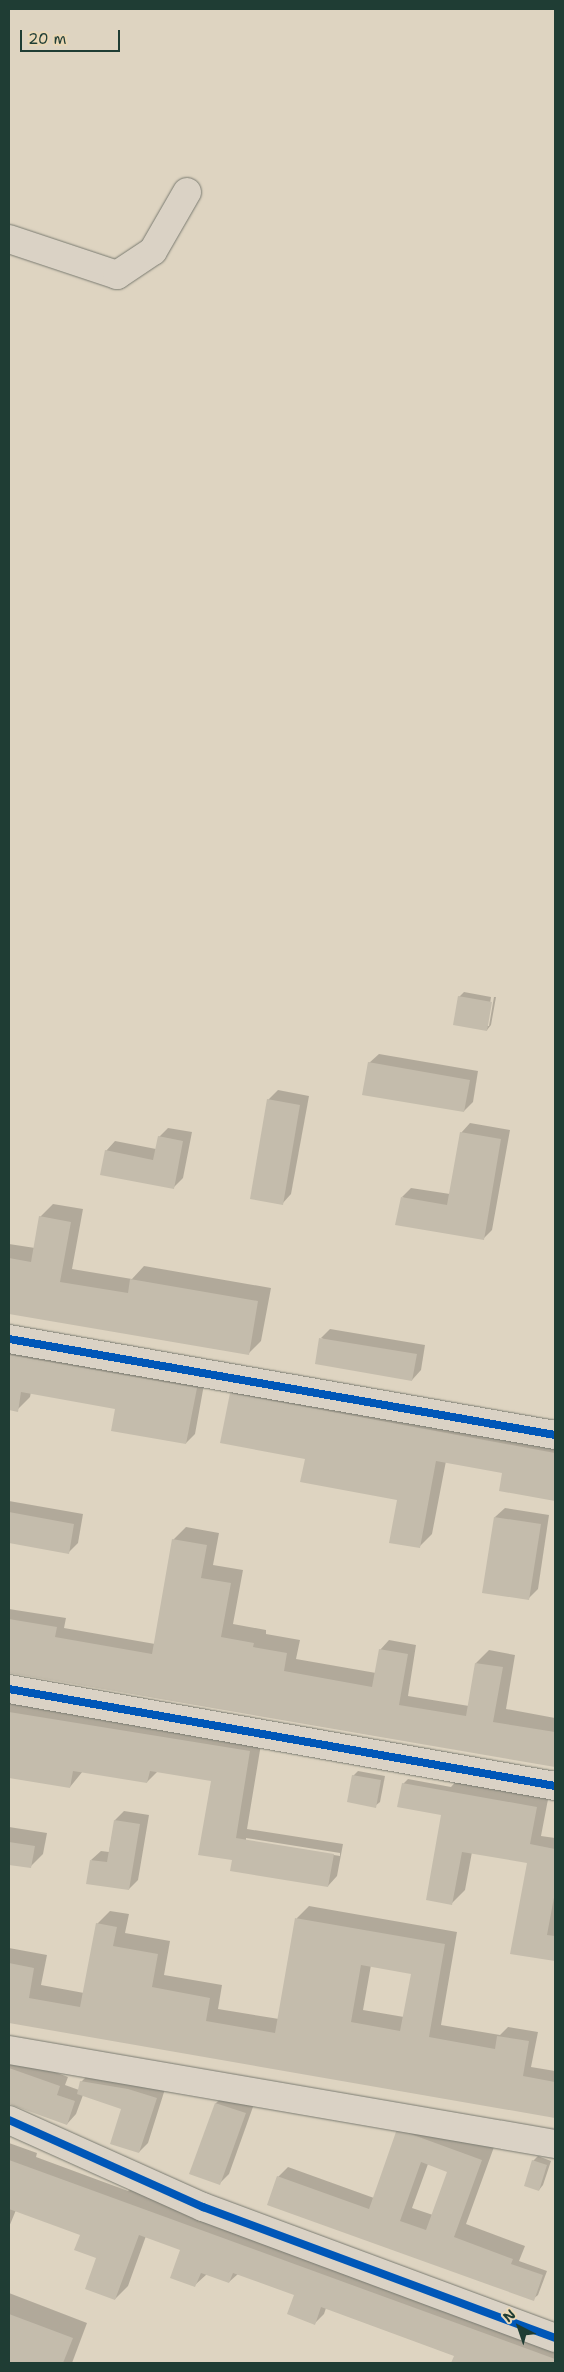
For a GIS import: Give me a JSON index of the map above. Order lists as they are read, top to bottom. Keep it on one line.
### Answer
{"scale_bar":"20 m","north":"top left"}
